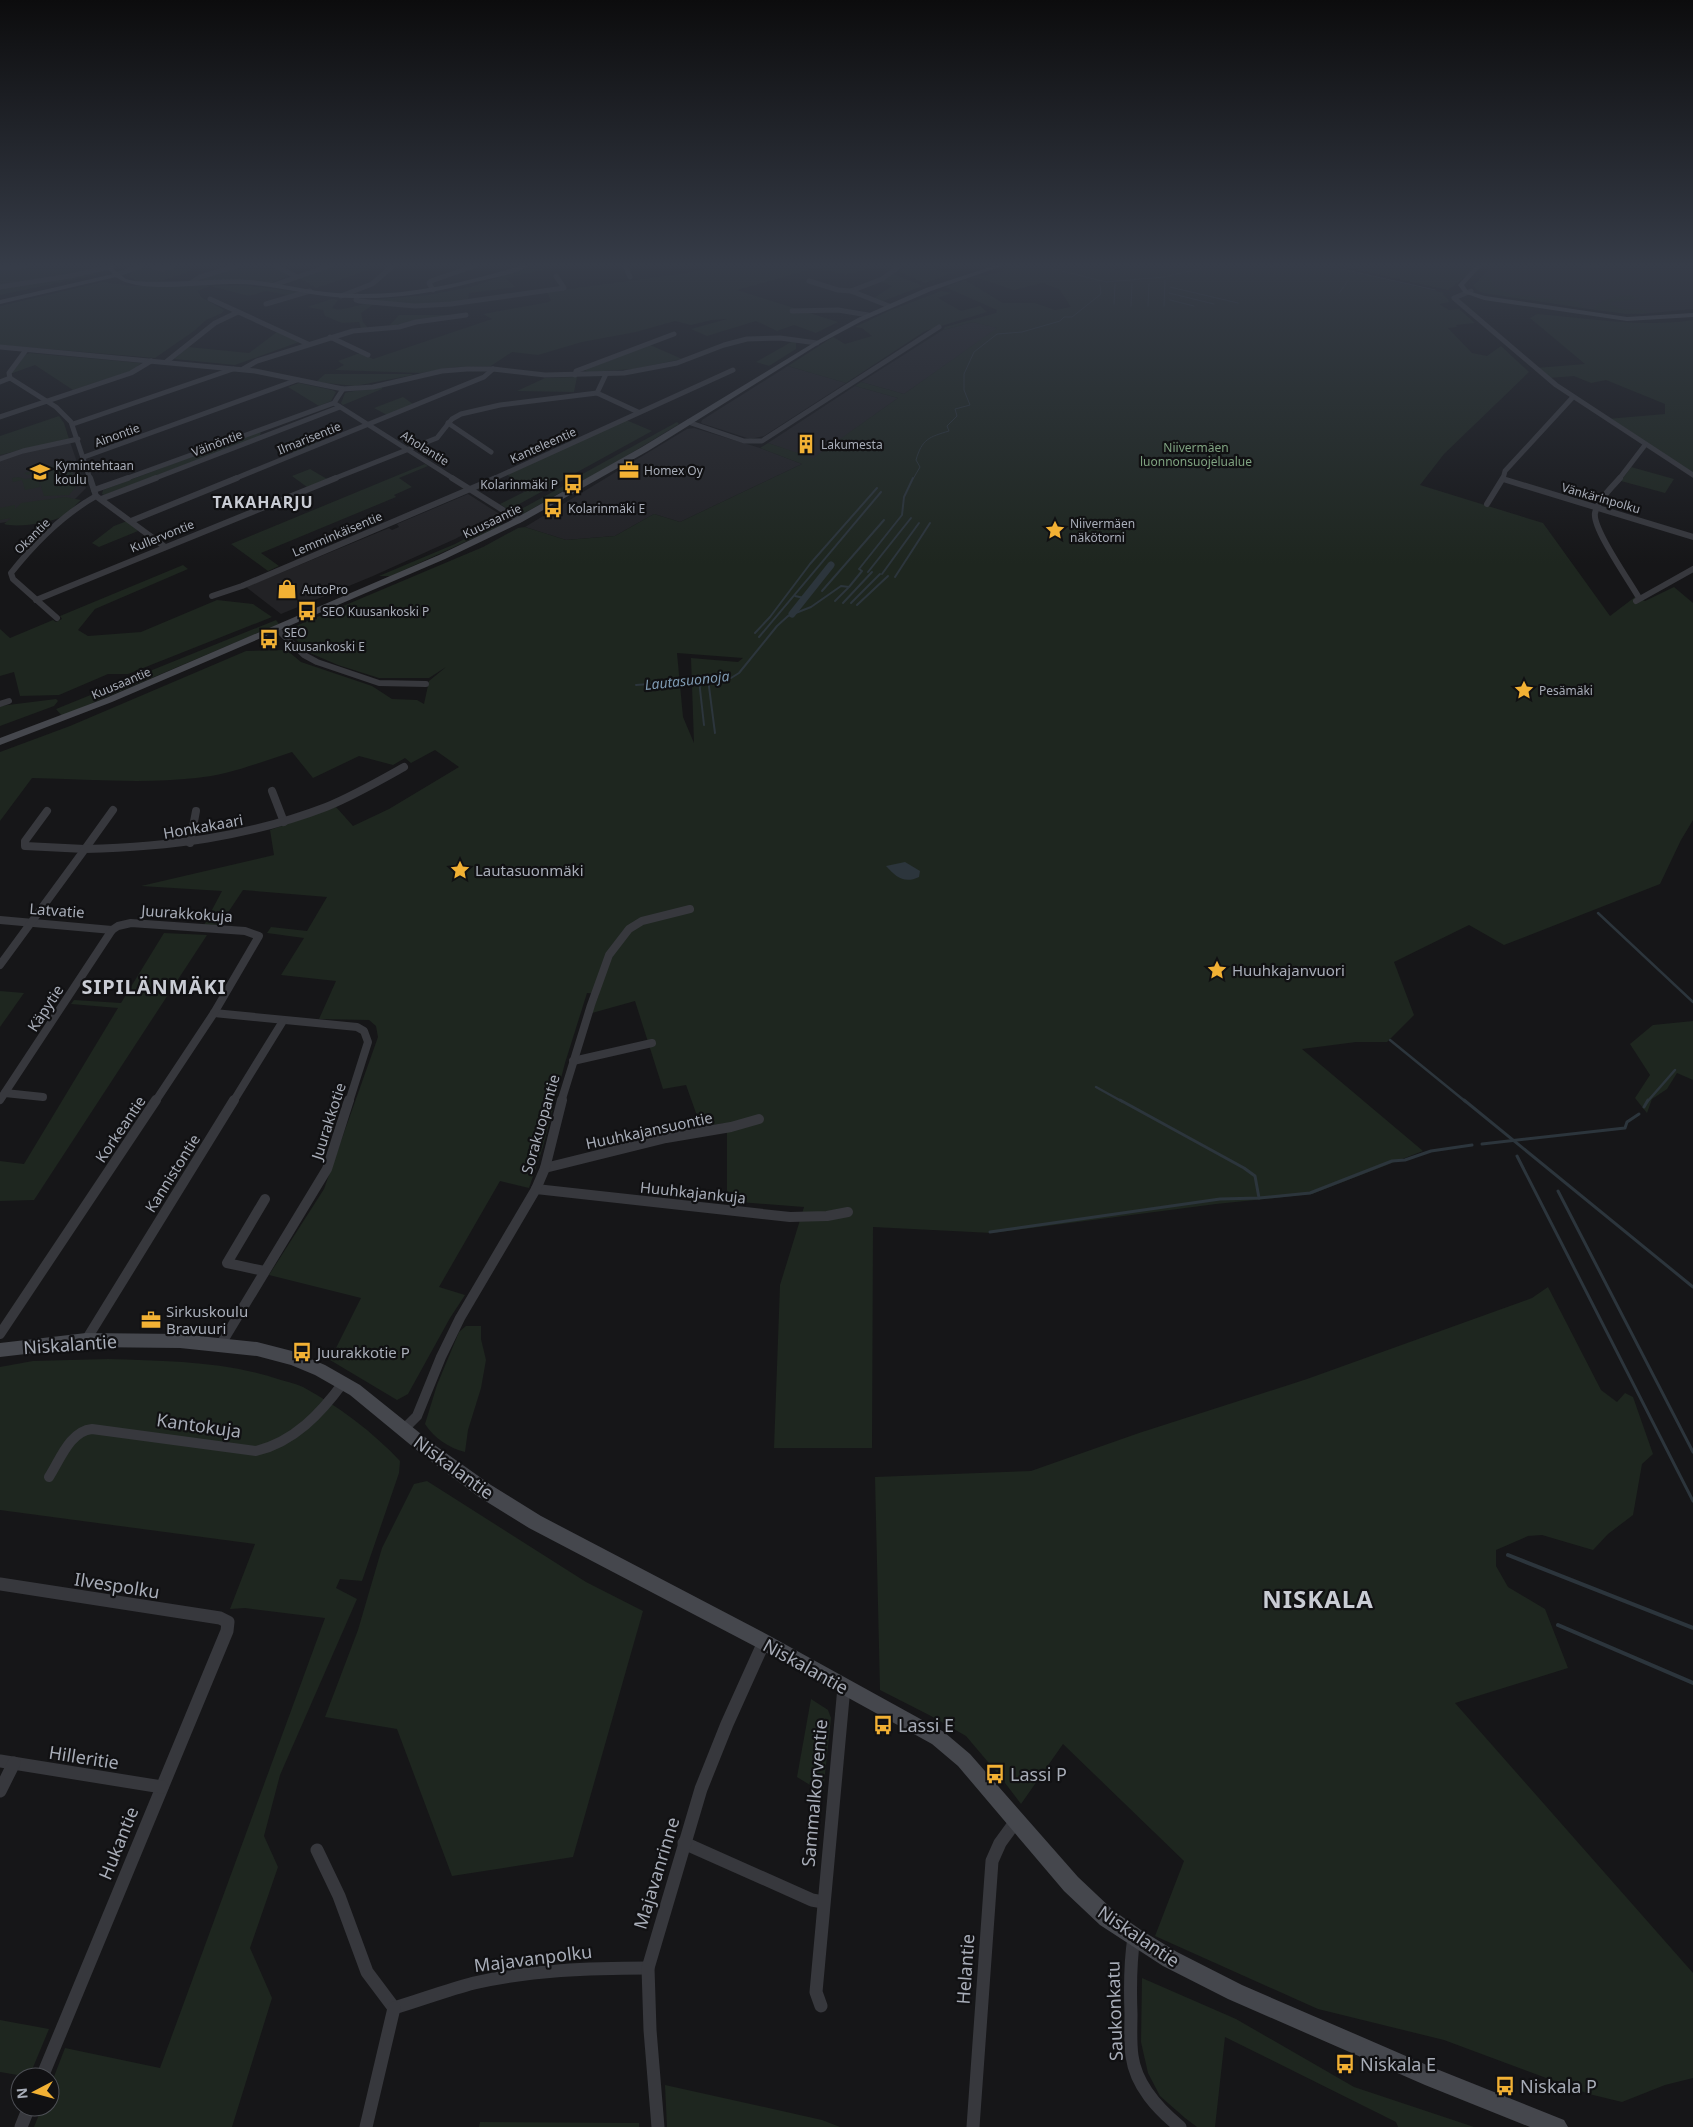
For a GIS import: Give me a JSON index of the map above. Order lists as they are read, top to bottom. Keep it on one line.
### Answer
{"streets":{"street":["Ainontie","Ilmarisentie","Väinöntie","Kanteleentie","Aholantie","Vänkärinpolku","Kuusaantie","Lemminkäisentie","Okantie","Kullervontie","Honkakaari","Latvatie","Juurakkokuja","Käpytie","Juurakkotie","Sorakuopantie","Korkeantie","Huuhkajansuontie","Kannistontie","Huuhkajankuja","Niskalantie","Kantokuja","Ilvespolku","Hilleritie","Sammalkorventie","Hukantie","Majavanrinne","Majavanpolku","Helantie","Saukonkatu"]},"crossings":[["Ilmarisentie","Aholantie"],["Väinöntie","Aholantie"],["Väinöntie","Okantie"],["Kanteleentie","Aholantie"],["Kanteleentie","Lemminkäisentie"],["Aholantie","Kuusaantie"],["Aholantie","Lemminkäisentie"],["Aholantie","Kullervontie"],["Okantie","Kullervontie"],["Latvatie","Juurakkokuja"],["Latvatie","Käpytie"],["Juurakkokuja","Käpytie"],["Juurakkokuja","Korkeantie"],["Juurakkotie","Korkeantie"],["Juurakkotie","Kannistontie"],["Juurakkotie","Niskalantie"],["Sorakuopantie","Huuhkajansuontie"],["Sorakuopantie","Huuhkajankuja"],["Sorakuopantie","Niskalantie"],["Kannistontie","Niskalantie"],["Niskalantie","Kantokuja"],["Niskalantie","Sammalkorventie"],["Niskalantie","Majavanrinne"],["Niskalantie","Helantie"],["Niskalantie","Saukonkatu"],["Ilvespolku","Hukantie"],["Hilleritie","Hukantie"],["Majavanrinne","Majavanpolku"]],"districts":["TAKAHARJU","SIPILÄNMÄKI","NISKALA"],"water":["Lautasuonoja"],"parks":["Niivermäen luonnonsuojelualue"],"places":{"building":["Lakumesta"],"office":["Homex Oy","Sirkuskoulu Bravuuri"],"school or university":["Kymintehtaan koulu"],"bus stop":["Kolarinmäki P","Kolarinmäki E","SEO Kuusankoski P","SEO Kuusankoski E","Juurakkotie P","Lassi E","Lassi P","Niskala E","Niskala P"],"place":["Niivermäen näkötorni","Pesämäki","Lautasuonmäki","Huuhkajanvuori"],"shop":["AutoPro"]},"north":"left"}
